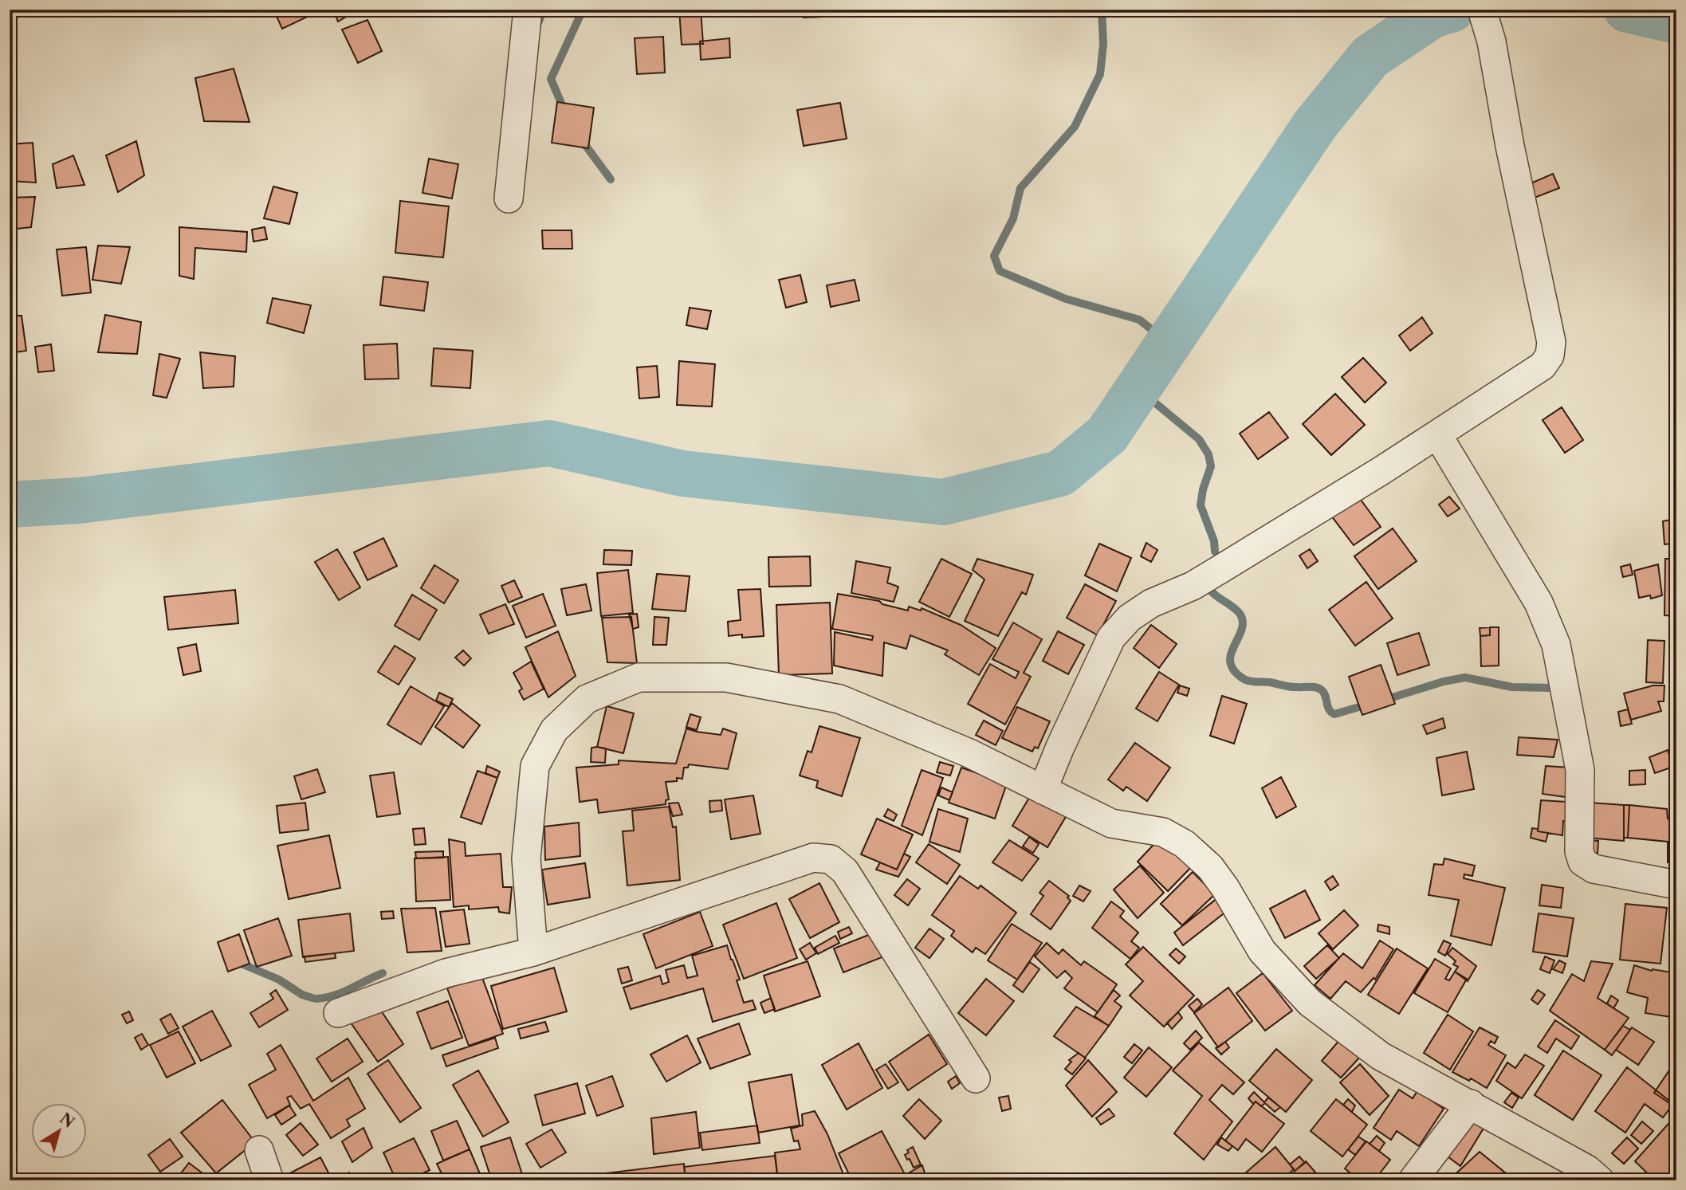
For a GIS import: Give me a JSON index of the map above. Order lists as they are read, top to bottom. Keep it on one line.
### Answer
{"north":"top right"}
